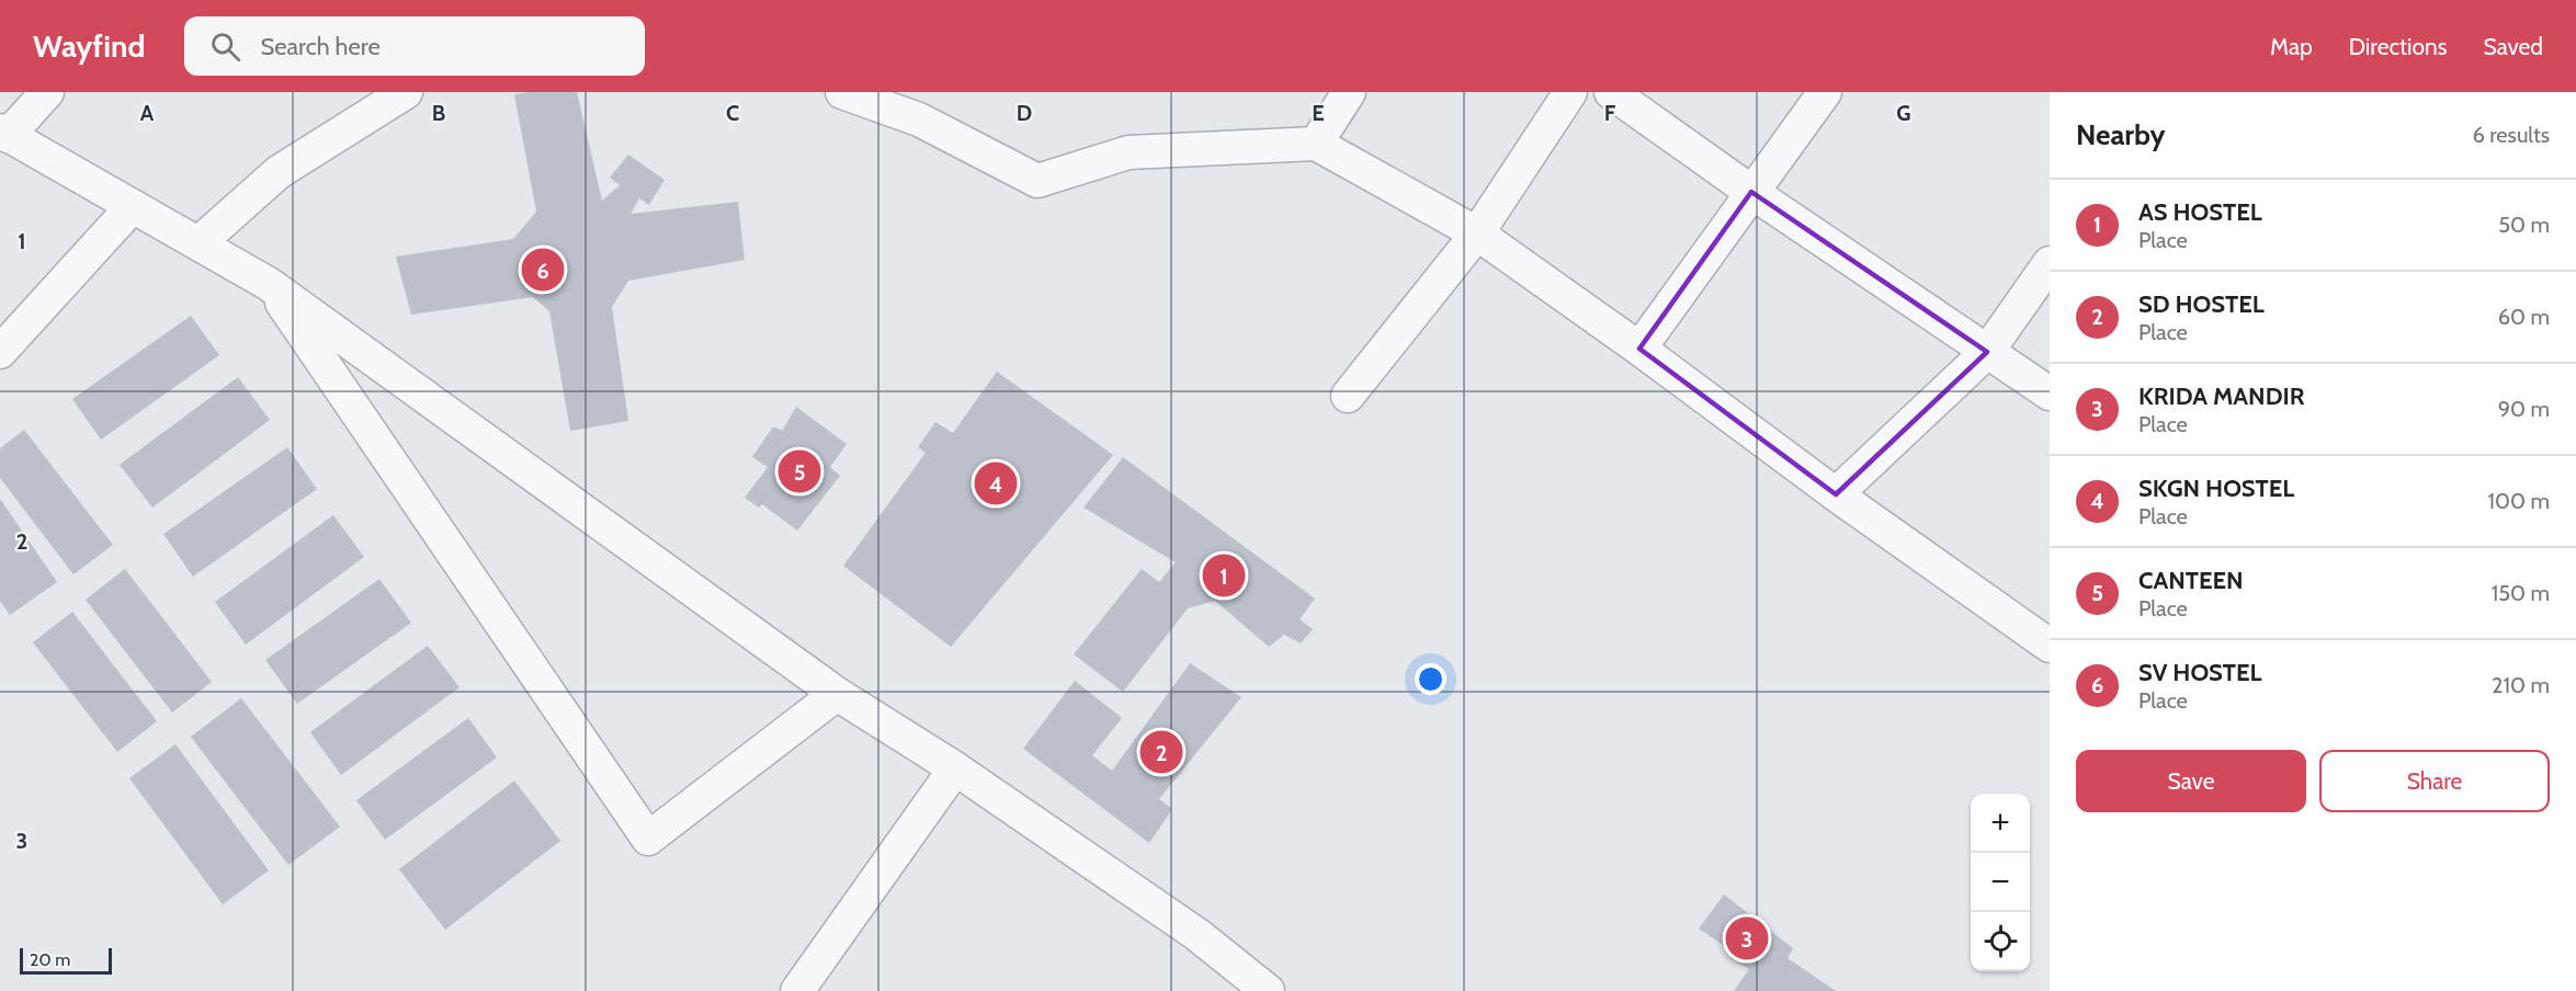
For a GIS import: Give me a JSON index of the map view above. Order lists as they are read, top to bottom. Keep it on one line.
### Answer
{"scale_bar":"20 m","page":{"header":"Wayfind","search":"Search here","nav":["Map","Directions","Saved"],"heading":["Nearby","6 results"],"list":[{"mark":"1","name":"AS HOSTEL","note":"Place","value":"50 m"},{"mark":"2","name":"SD HOSTEL","note":"Place","value":"60 m"},{"mark":"3","name":"KRIDA MANDIR","note":"Place","value":"90 m"},{"mark":"4","name":"SKGN HOSTEL","note":"Place","value":"100 m"},{"mark":"5","name":"CANTEEN","note":"Place","value":"150 m"},{"mark":"6","name":"SV HOSTEL","note":"Place","value":"210 m"}],"pins":["6","5","4","1","2","3"],"buttons":["Save","Share"],"map_buttons":["+","−"],"scale":"20 m"},"grid":{"columns":["A","B","C","D","E","F","G"],"rows":["1","2","3"]}}
